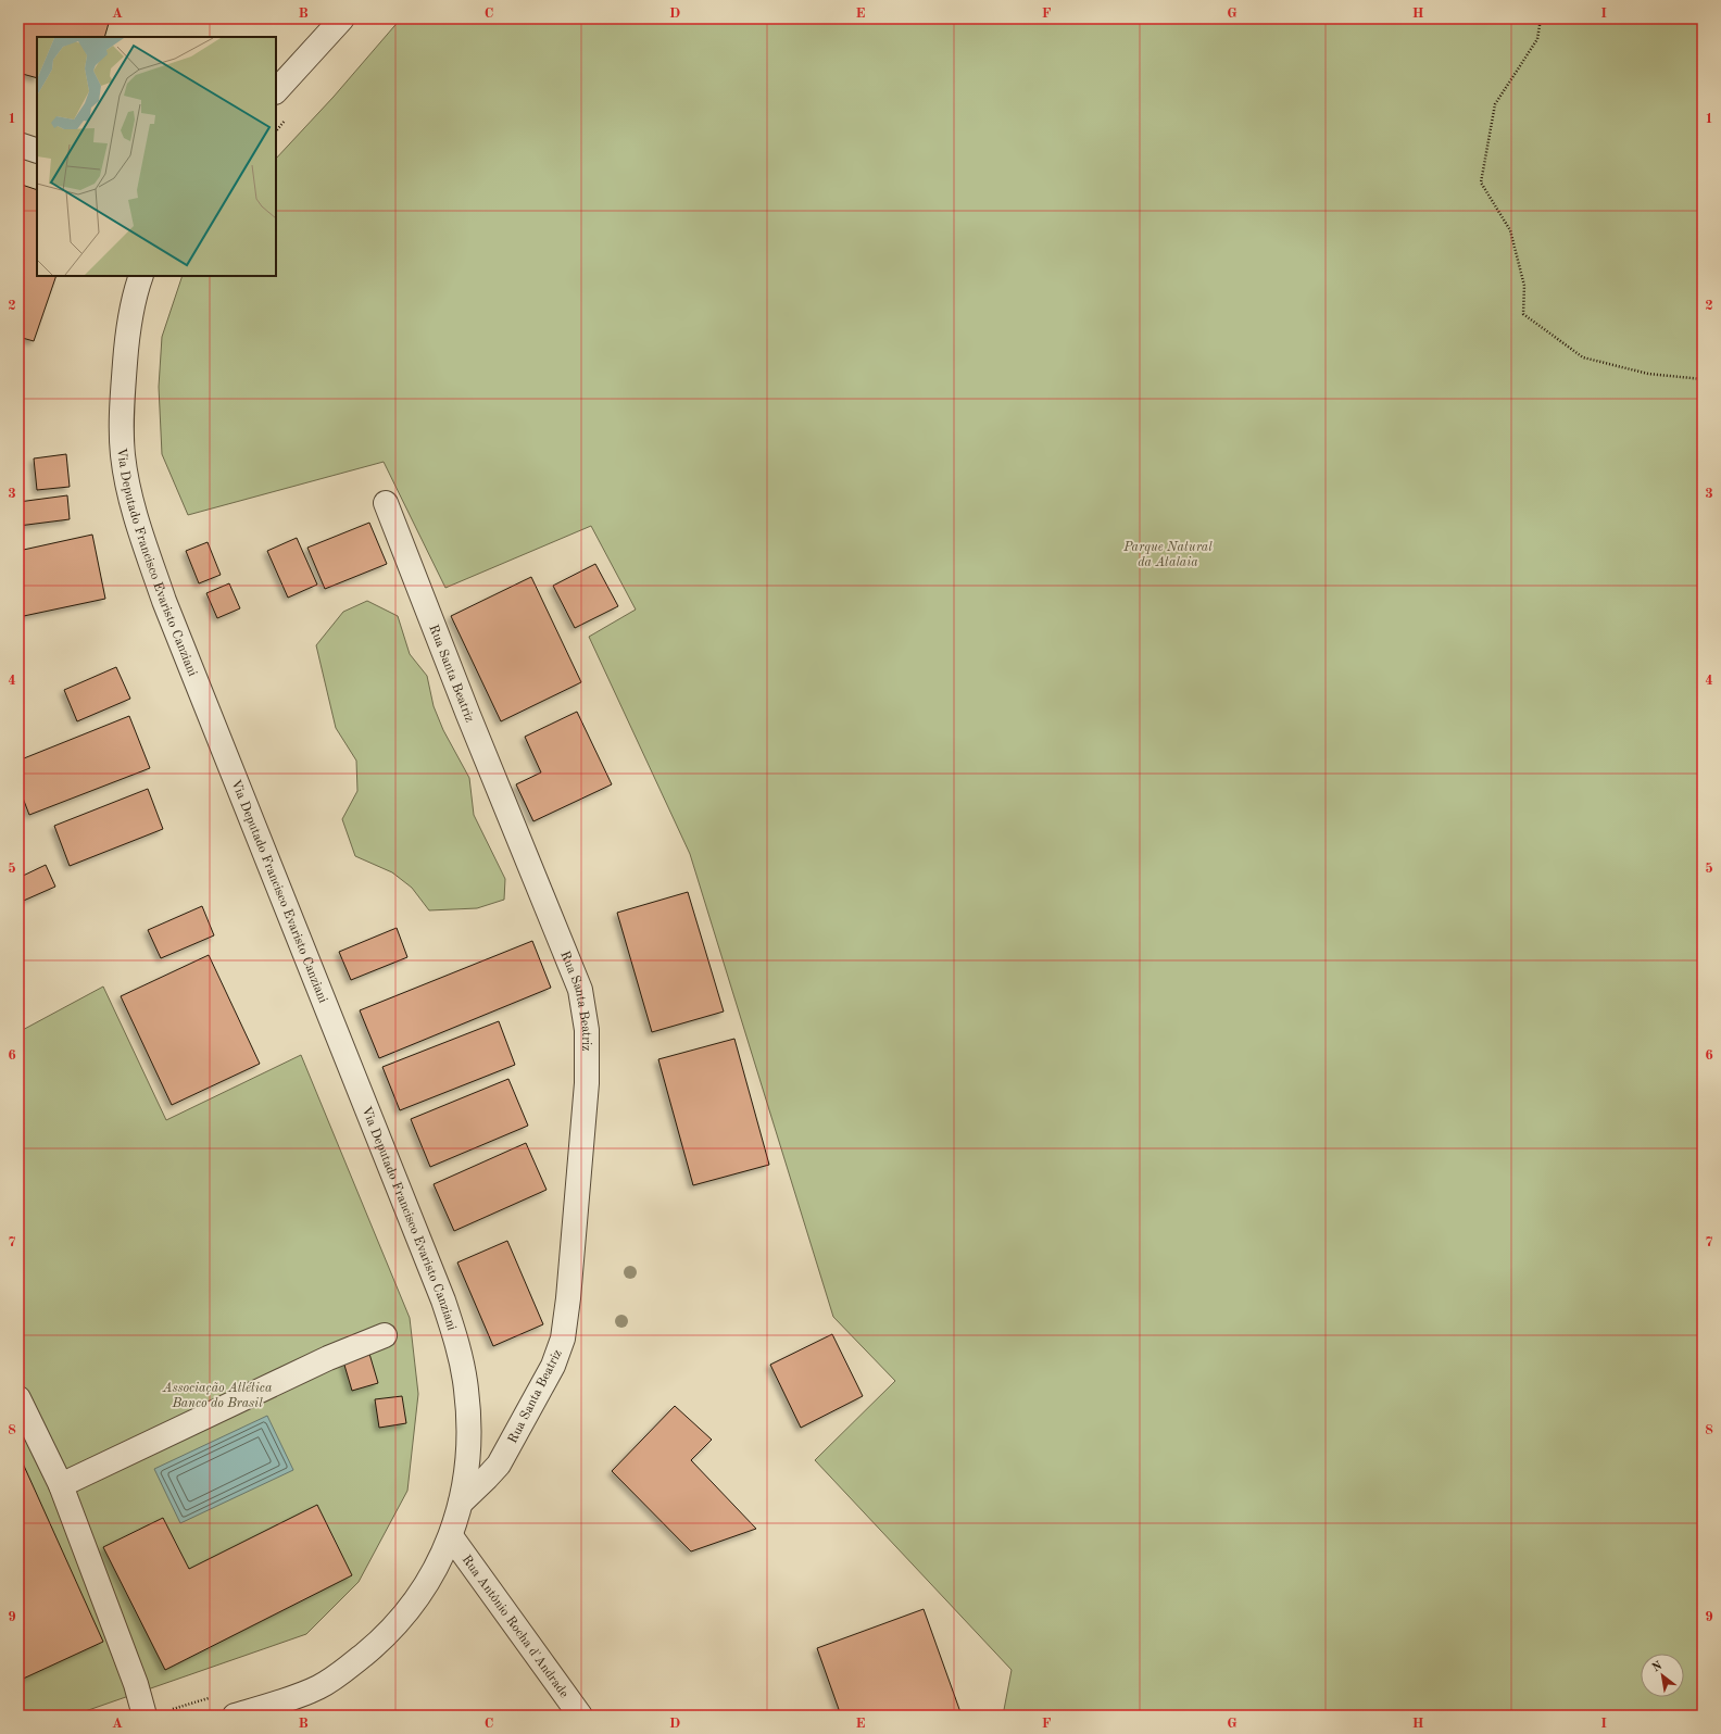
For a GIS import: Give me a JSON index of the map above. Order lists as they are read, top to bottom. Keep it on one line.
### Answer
{"streets":{"street":["Via Deputado Francisco Evaristo Canziani","Rua Santa Beatriz","Rua Antônio Rocha d'Andrade"]},"crossings":[["Via Deputado Francisco Evaristo Canziani","Rua Santa Beatriz"],["Via Deputado Francisco Evaristo Canziani","Rua Antônio Rocha d'Andrade"]],"parks":["Parque Natural da Atalaia","Associação Atlética Banco do Brasil"],"north":"top left","grid":{"columns":["A","B","C","D","E","F","G","H","I"],"rows":["1","2","3","4","5","6","7","8","9"]}}
